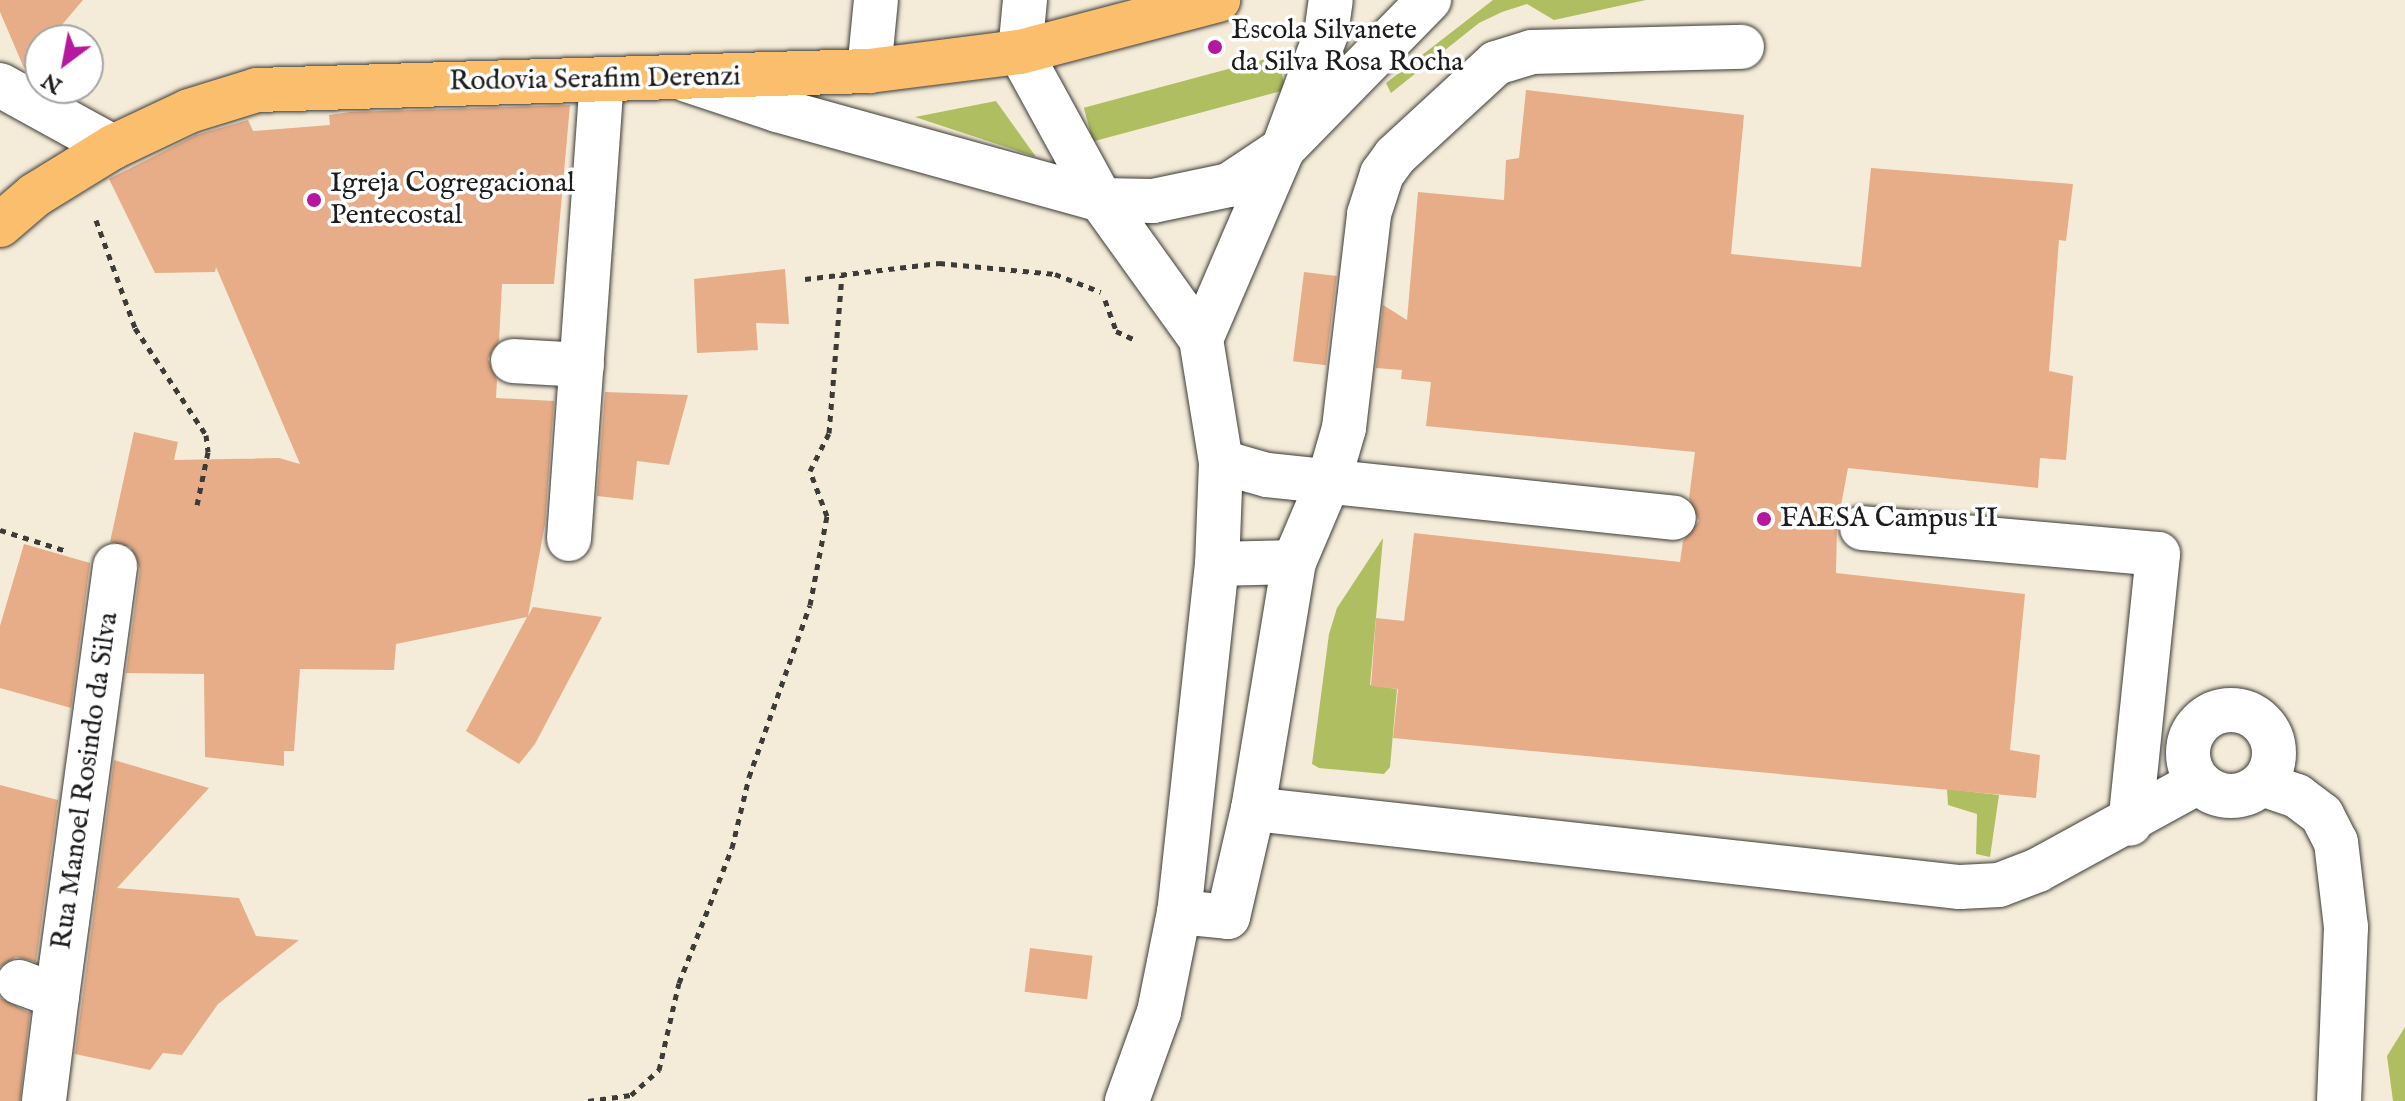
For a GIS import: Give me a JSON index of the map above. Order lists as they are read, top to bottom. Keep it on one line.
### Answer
{"streets":{"main road":["Rodovia Serafim Derenzi"],"street":["Rua Manoel Rosindo da Silva"]},"places":["Escola Silvanete da Silva Rosa Rocha","Igreja Cogregacional Pentecostal","FAESA Campus II"],"north":"bottom left"}
